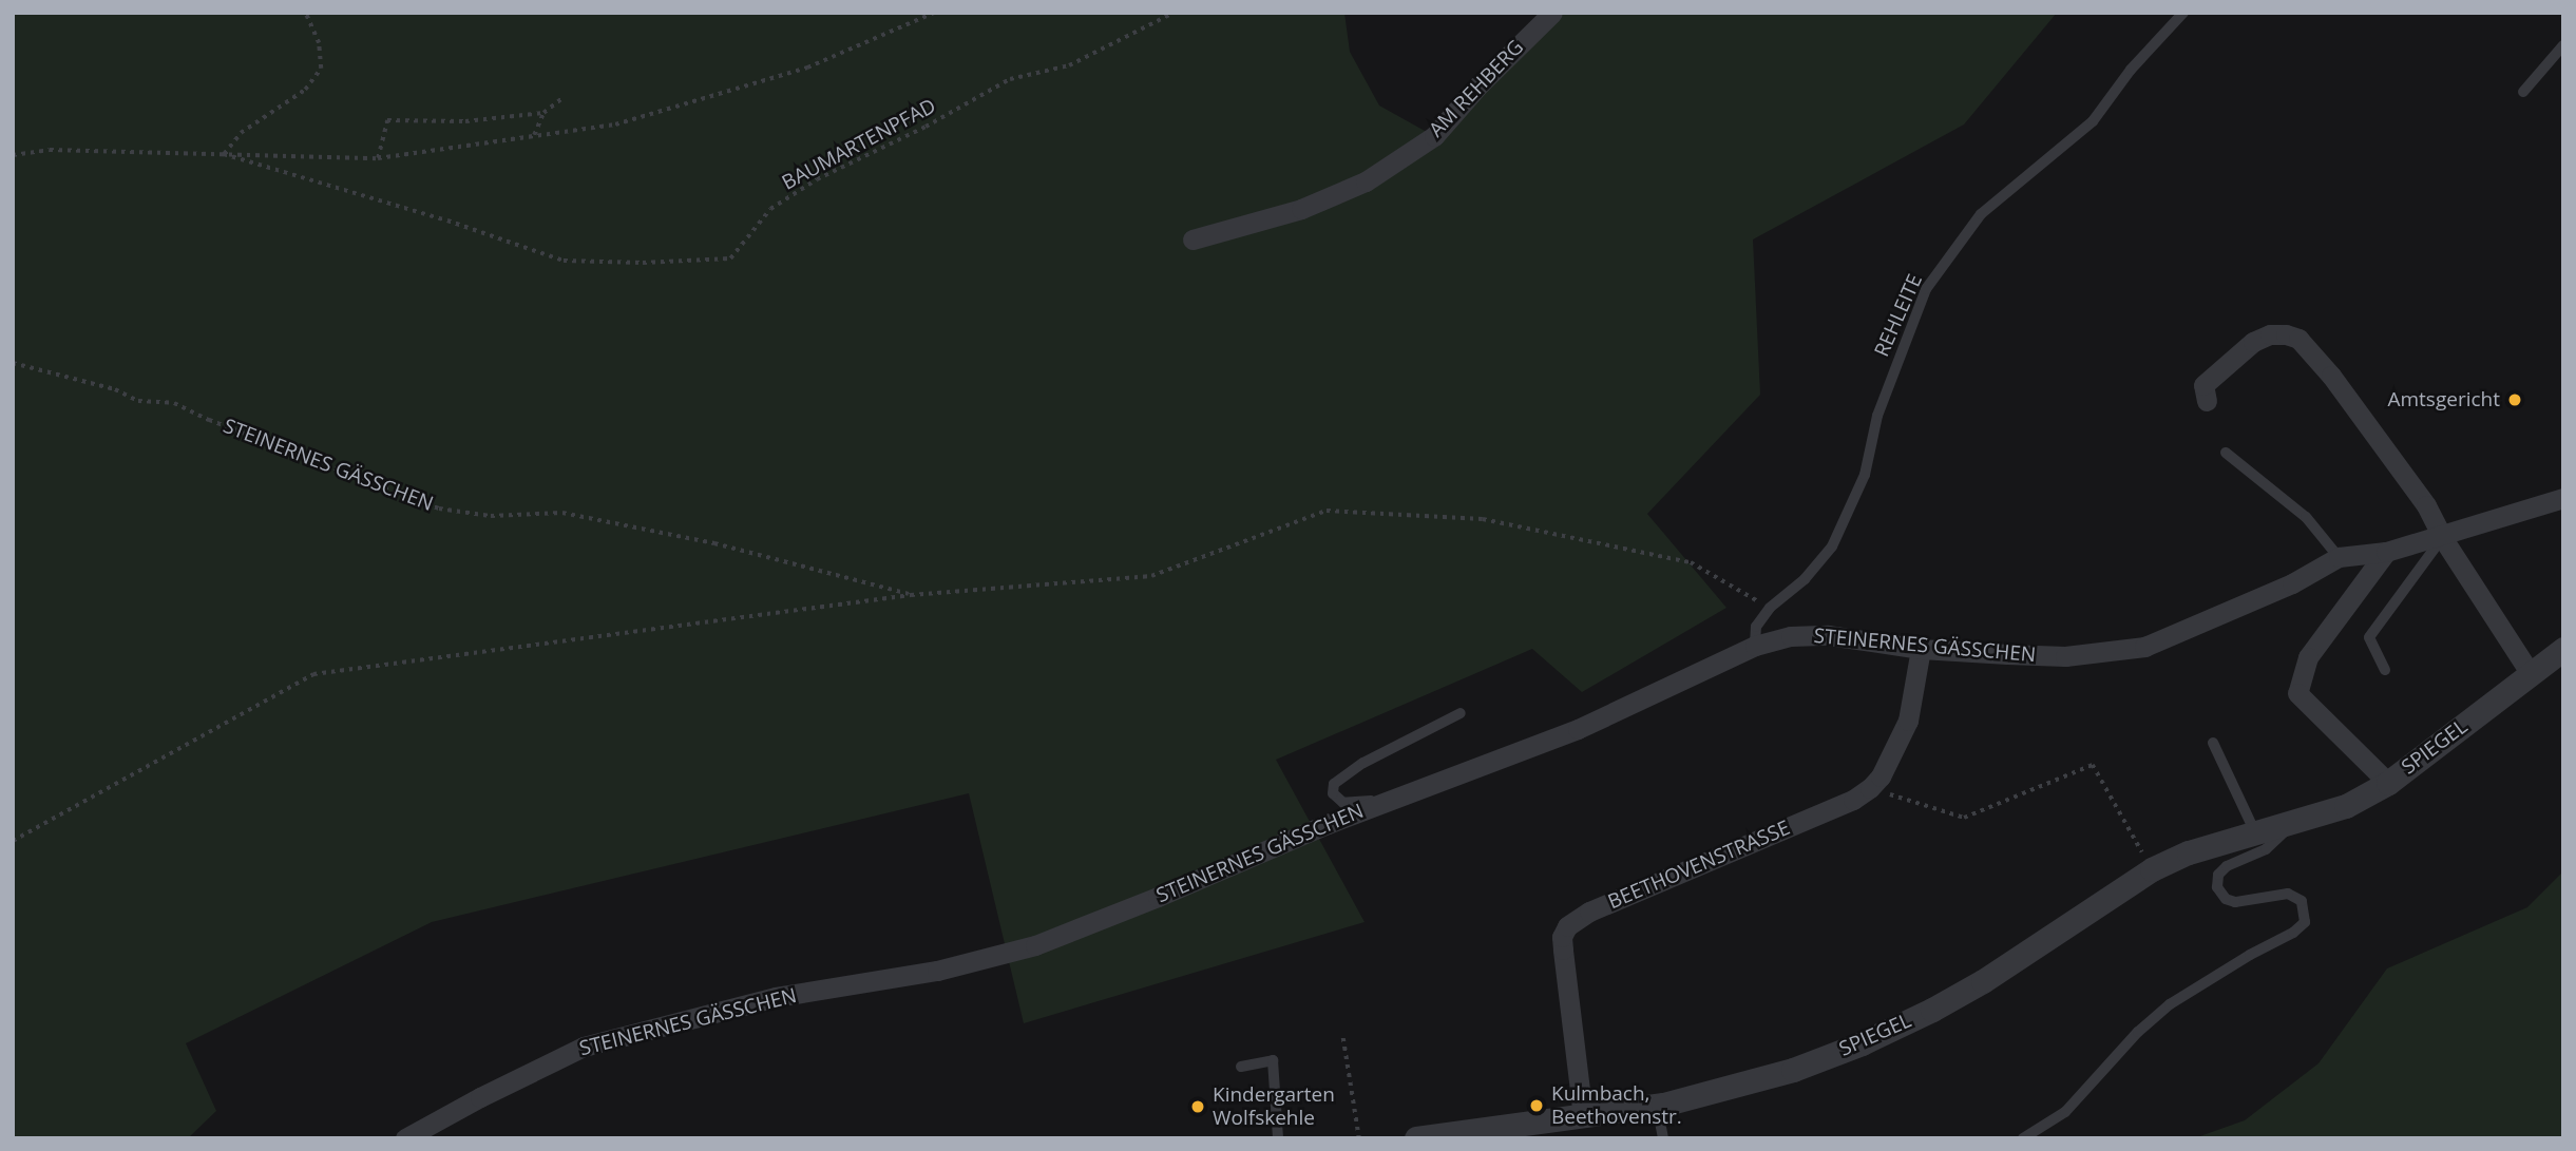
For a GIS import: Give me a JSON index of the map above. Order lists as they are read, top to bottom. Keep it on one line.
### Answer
{"streets":{"street":["AM REHBERG","STEINERNES GÄSSCHEN","SPIEGEL","BEETHOVENSTRASSE"],"lane":["REHLEITE"],"path":["BAUMARTENPFAD"]},"crossings":[["REHLEITE","STEINERNES GÄSSCHEN"],["STEINERNES GÄSSCHEN","BEETHOVENSTRASSE"],["SPIEGEL","BEETHOVENSTRASSE"]],"places":["Amtsgericht","Kulmbach, Beethovenstr.","Kindergarten Wolfskehle"]}
